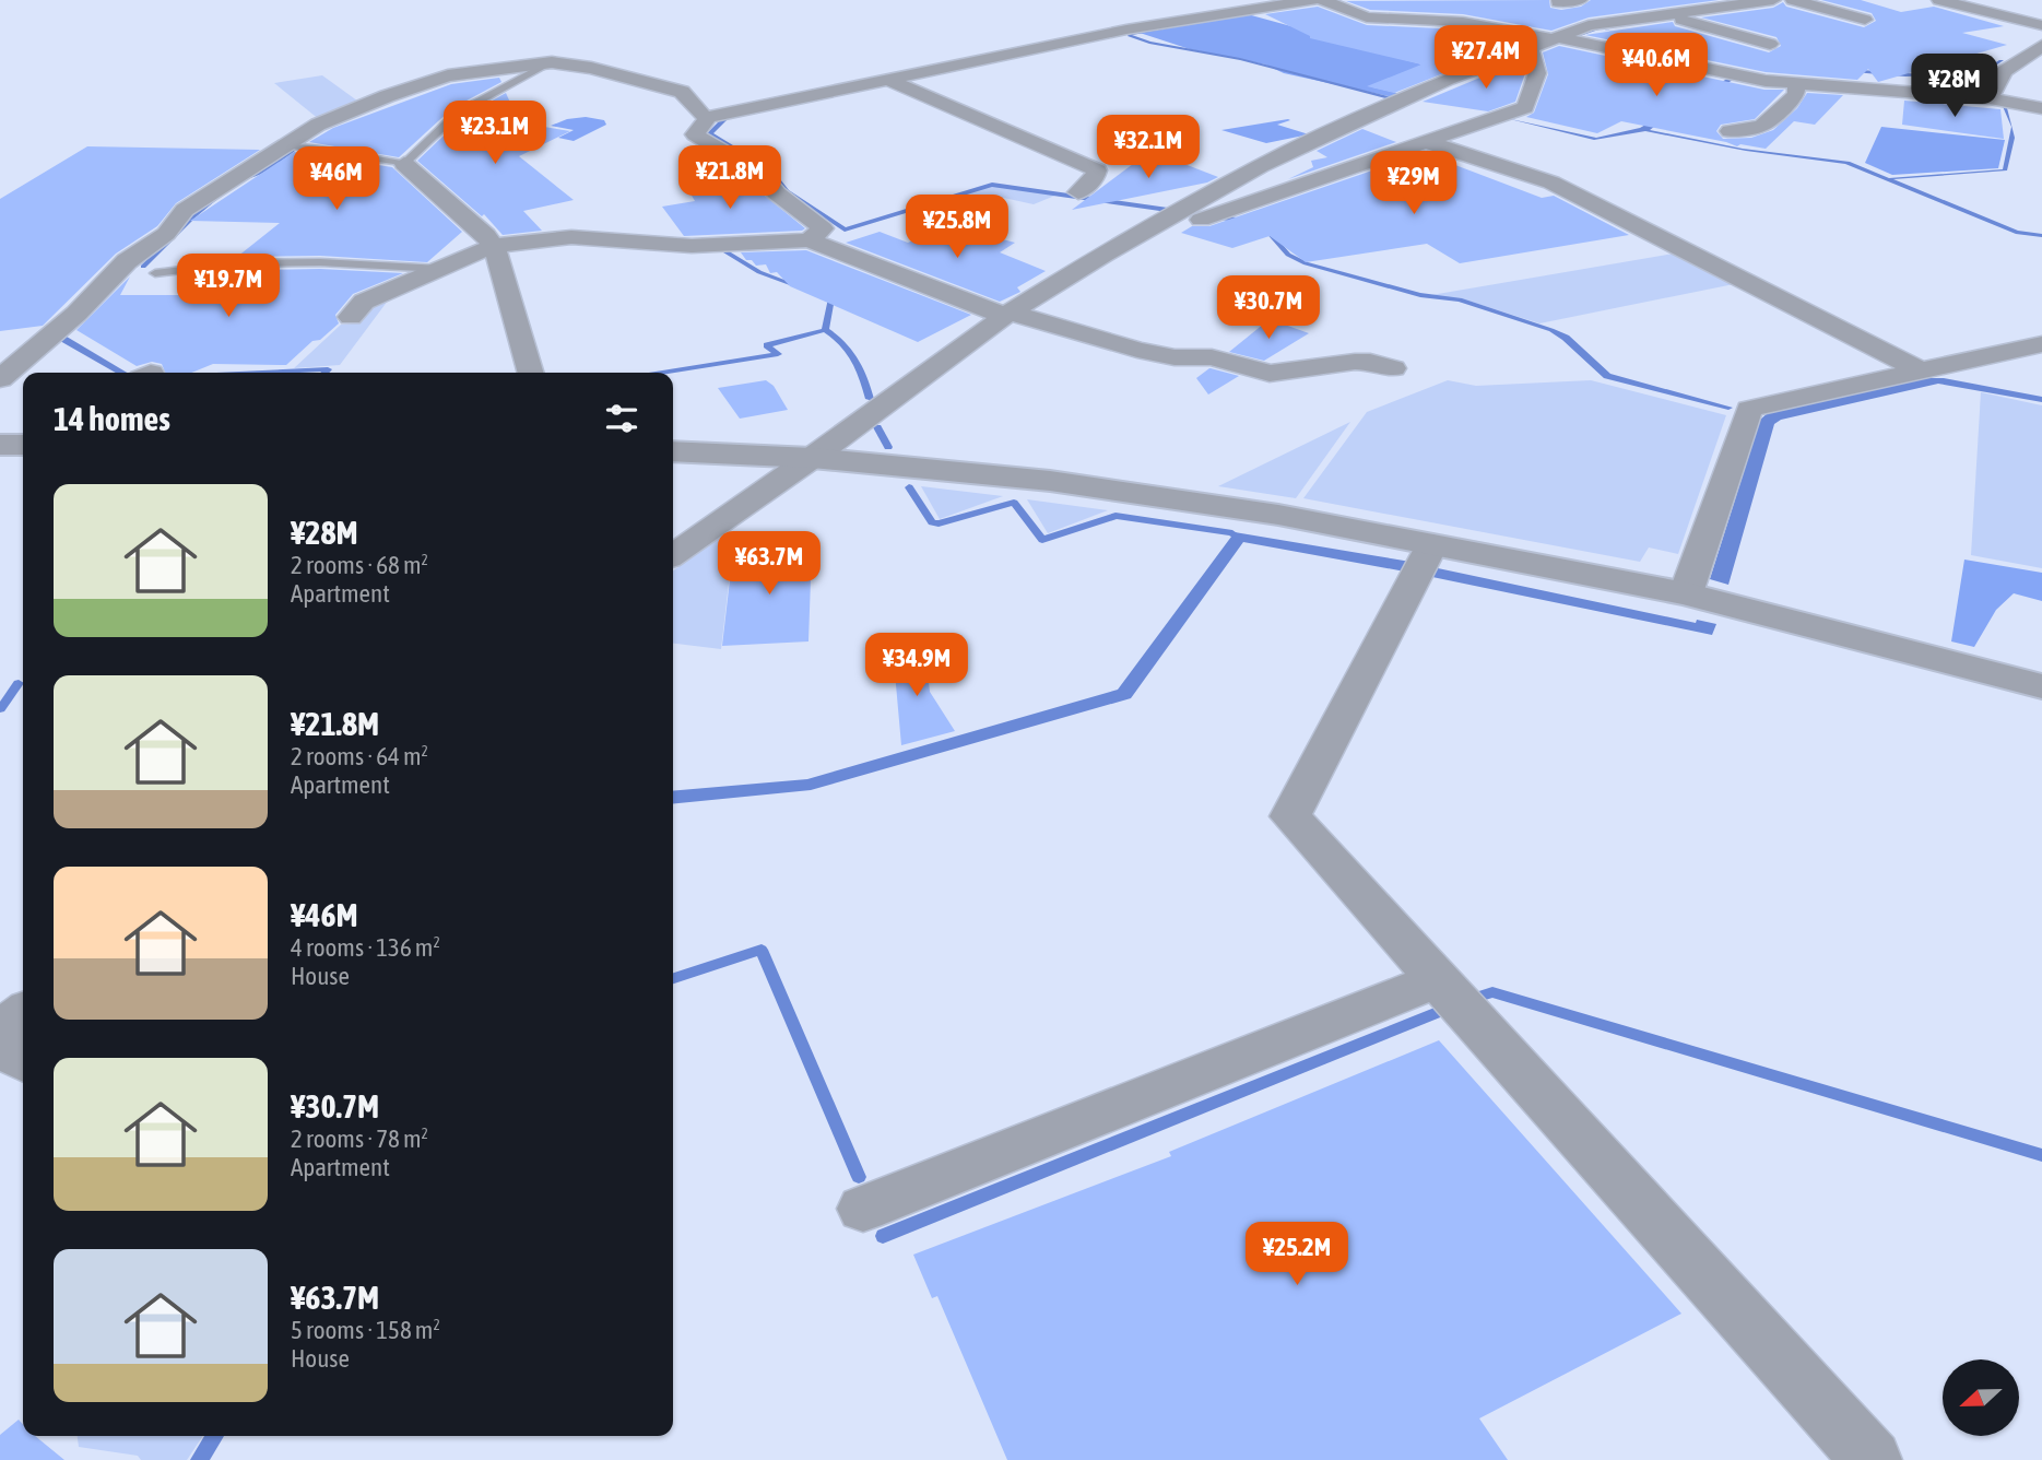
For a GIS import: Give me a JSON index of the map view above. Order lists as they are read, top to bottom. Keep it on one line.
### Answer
{"north":"left","page":{"price":["¥27.4M","¥40.6M","¥28M","¥23.1M","¥32.1M","¥21.8M","¥46M","¥29M","¥25.8M","¥19.7M","¥30.7M","¥63.7M","¥34.9M","¥25.2M"],"heading":"14 homes","list":[{"name":"¥28M","note":"2 rooms · 68 m² · Apartment"},{"name":"¥21.8M","note":"2 rooms · 64 m² · Apartment"},{"name":"¥46M","note":"4 rooms · 136 m² · House"},{"name":"¥30.7M","note":"2 rooms · 78 m² · Apartment"},{"name":"¥63.7M","note":"5 rooms · 158 m² · House"}]}}
